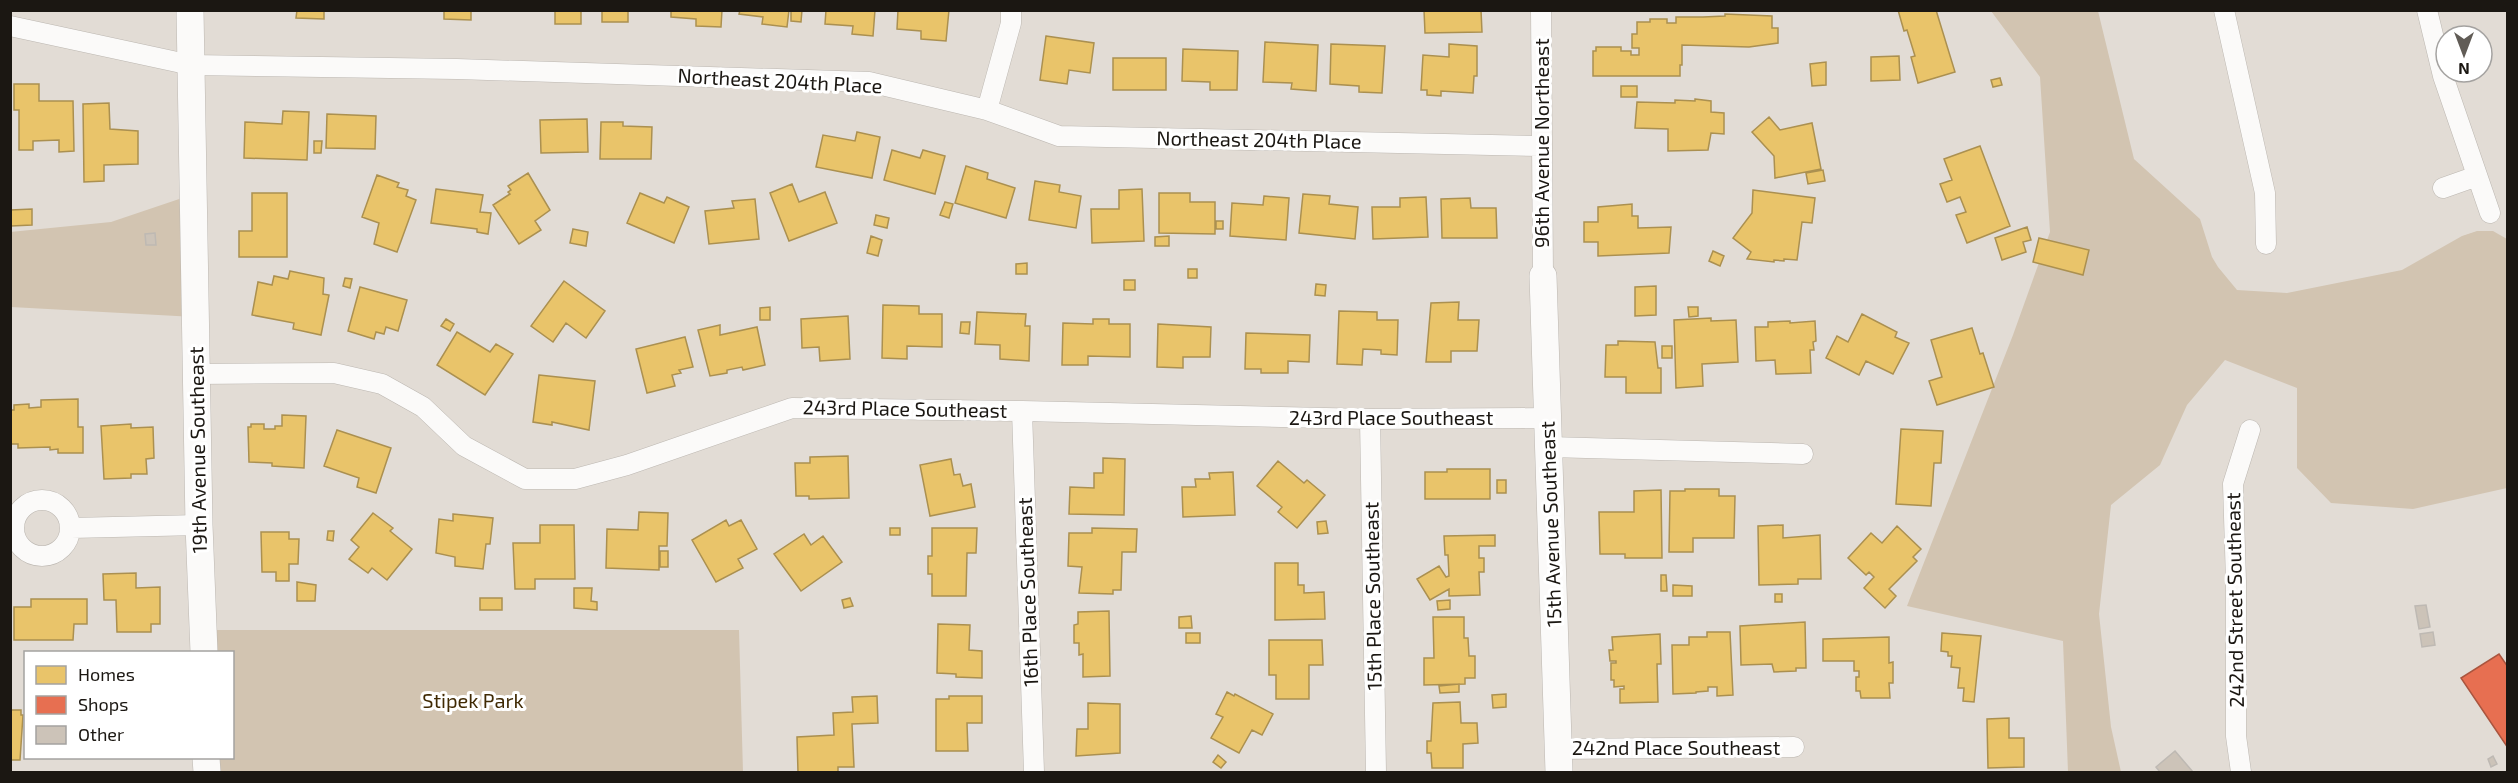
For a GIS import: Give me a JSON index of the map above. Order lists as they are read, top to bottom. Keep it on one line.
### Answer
{"streets":{"street":["Northeast 204th Place","96th Avenue Northeast","243rd Place Southeast","19th Avenue Southeast","15th Avenue Southeast","16th Place Southeast","15th Place Southeast","242nd Street Southeast","242nd Place Southeast"]},"crossings":[["Northeast 204th Place","96th Avenue Northeast"],["Northeast 204th Place","19th Avenue Southeast"],["96th Avenue Northeast","15th Avenue Southeast"],["243rd Place Southeast","19th Avenue Southeast"],["243rd Place Southeast","15th Avenue Southeast"],["243rd Place Southeast","16th Place Southeast"],["243rd Place Southeast","15th Place Southeast"],["15th Avenue Southeast","242nd Place Southeast"]],"parks":["Stipek Park"],"legend":["Homes","Shops","Other"],"north":"bottom"}
